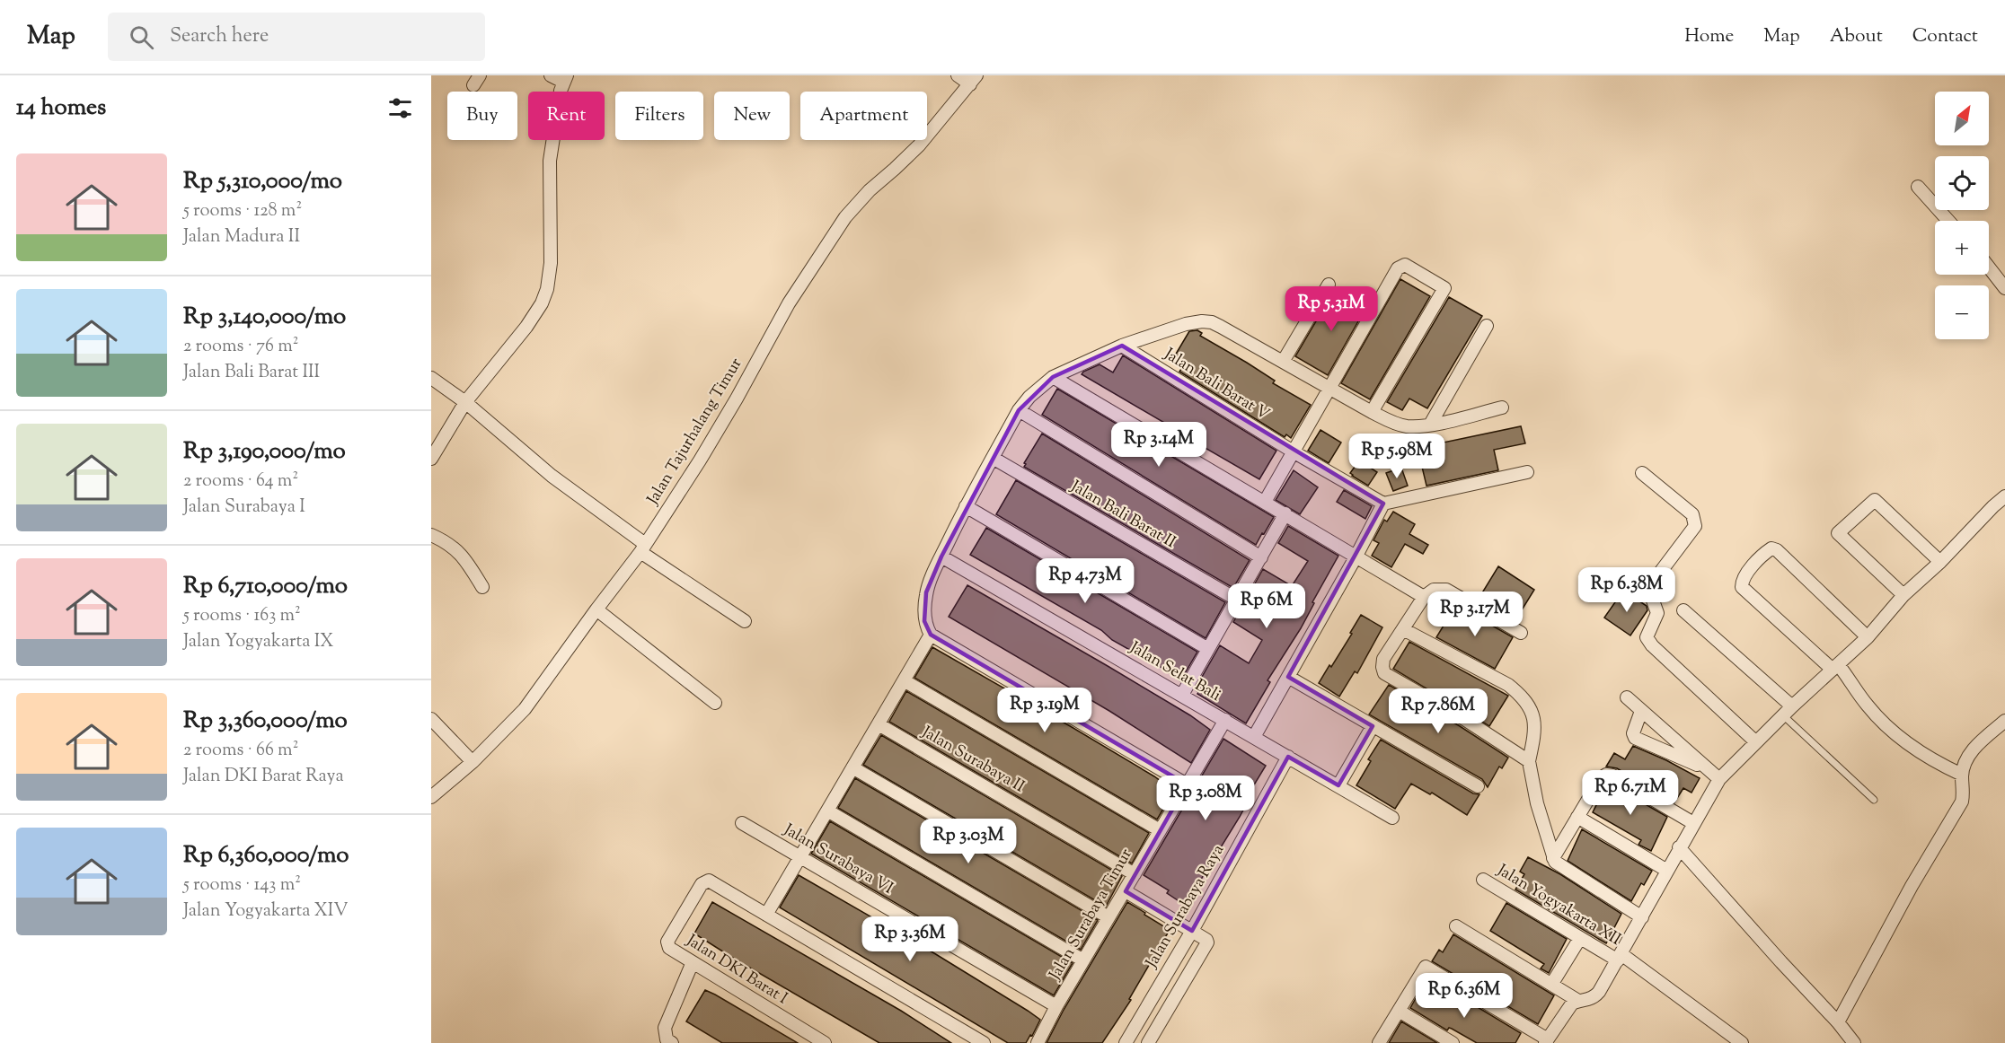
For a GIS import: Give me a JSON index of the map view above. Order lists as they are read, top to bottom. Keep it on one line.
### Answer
{"streets":{"street":["Jalan Bali Barat V","Jalan Tajurhalang Timur","Jalan Bali Barat II","Jalan Selat Bali","Jalan Surabaya II","Jalan Surabaya VI","Jalan Yogyakarta XII","Jalan Surabaya Raya","Jalan Surabaya Timur","Jalan DKI Barat I"]},"crossings":[["Jalan Selat Bali","Jalan Surabaya Raya"],["Jalan Selat Bali","Jalan Surabaya Timur"],["Jalan Surabaya II","Jalan Surabaya Timur"],["Jalan Surabaya VI","Jalan Surabaya Timur"]],"north":"top right","page":{"header":"Map","search":"Search here","nav":["Home","Map","About","Contact"],"heading":"14 homes","map_buttons":["+","−"],"chip":["Buy","Rent","Filters","New","Apartment"],"list":[{"name":"Rp 5,310,000/mo","note":"5 rooms · 128 m² · Jalan Madura II"},{"name":"Rp 3,140,000/mo","note":"2 rooms · 76 m² · Jalan Bali Barat III"},{"name":"Rp 3,190,000/mo","note":"2 rooms · 64 m² · Jalan Surabaya I"},{"name":"Rp 6,710,000/mo","note":"5 rooms · 163 m² · Jalan Yogyakarta IX"},{"name":"Rp 3,360,000/mo","note":"2 rooms · 66 m² · Jalan DKI Barat Raya"},{"name":"Rp 6,360,000/mo","note":"5 rooms · 143 m² · Jalan Yogyakarta XIV"}],"price":["Rp 5.31M","Rp 3.14M","Rp 5.98M","Rp 4.73M","Rp 6.38M","Rp 6M","Rp 3.17M","Rp 3.19M","Rp 7.86M","Rp 6.71M","Rp 3.08M","Rp 3.03M","Rp 3.36M","Rp 6.36M"]}}
